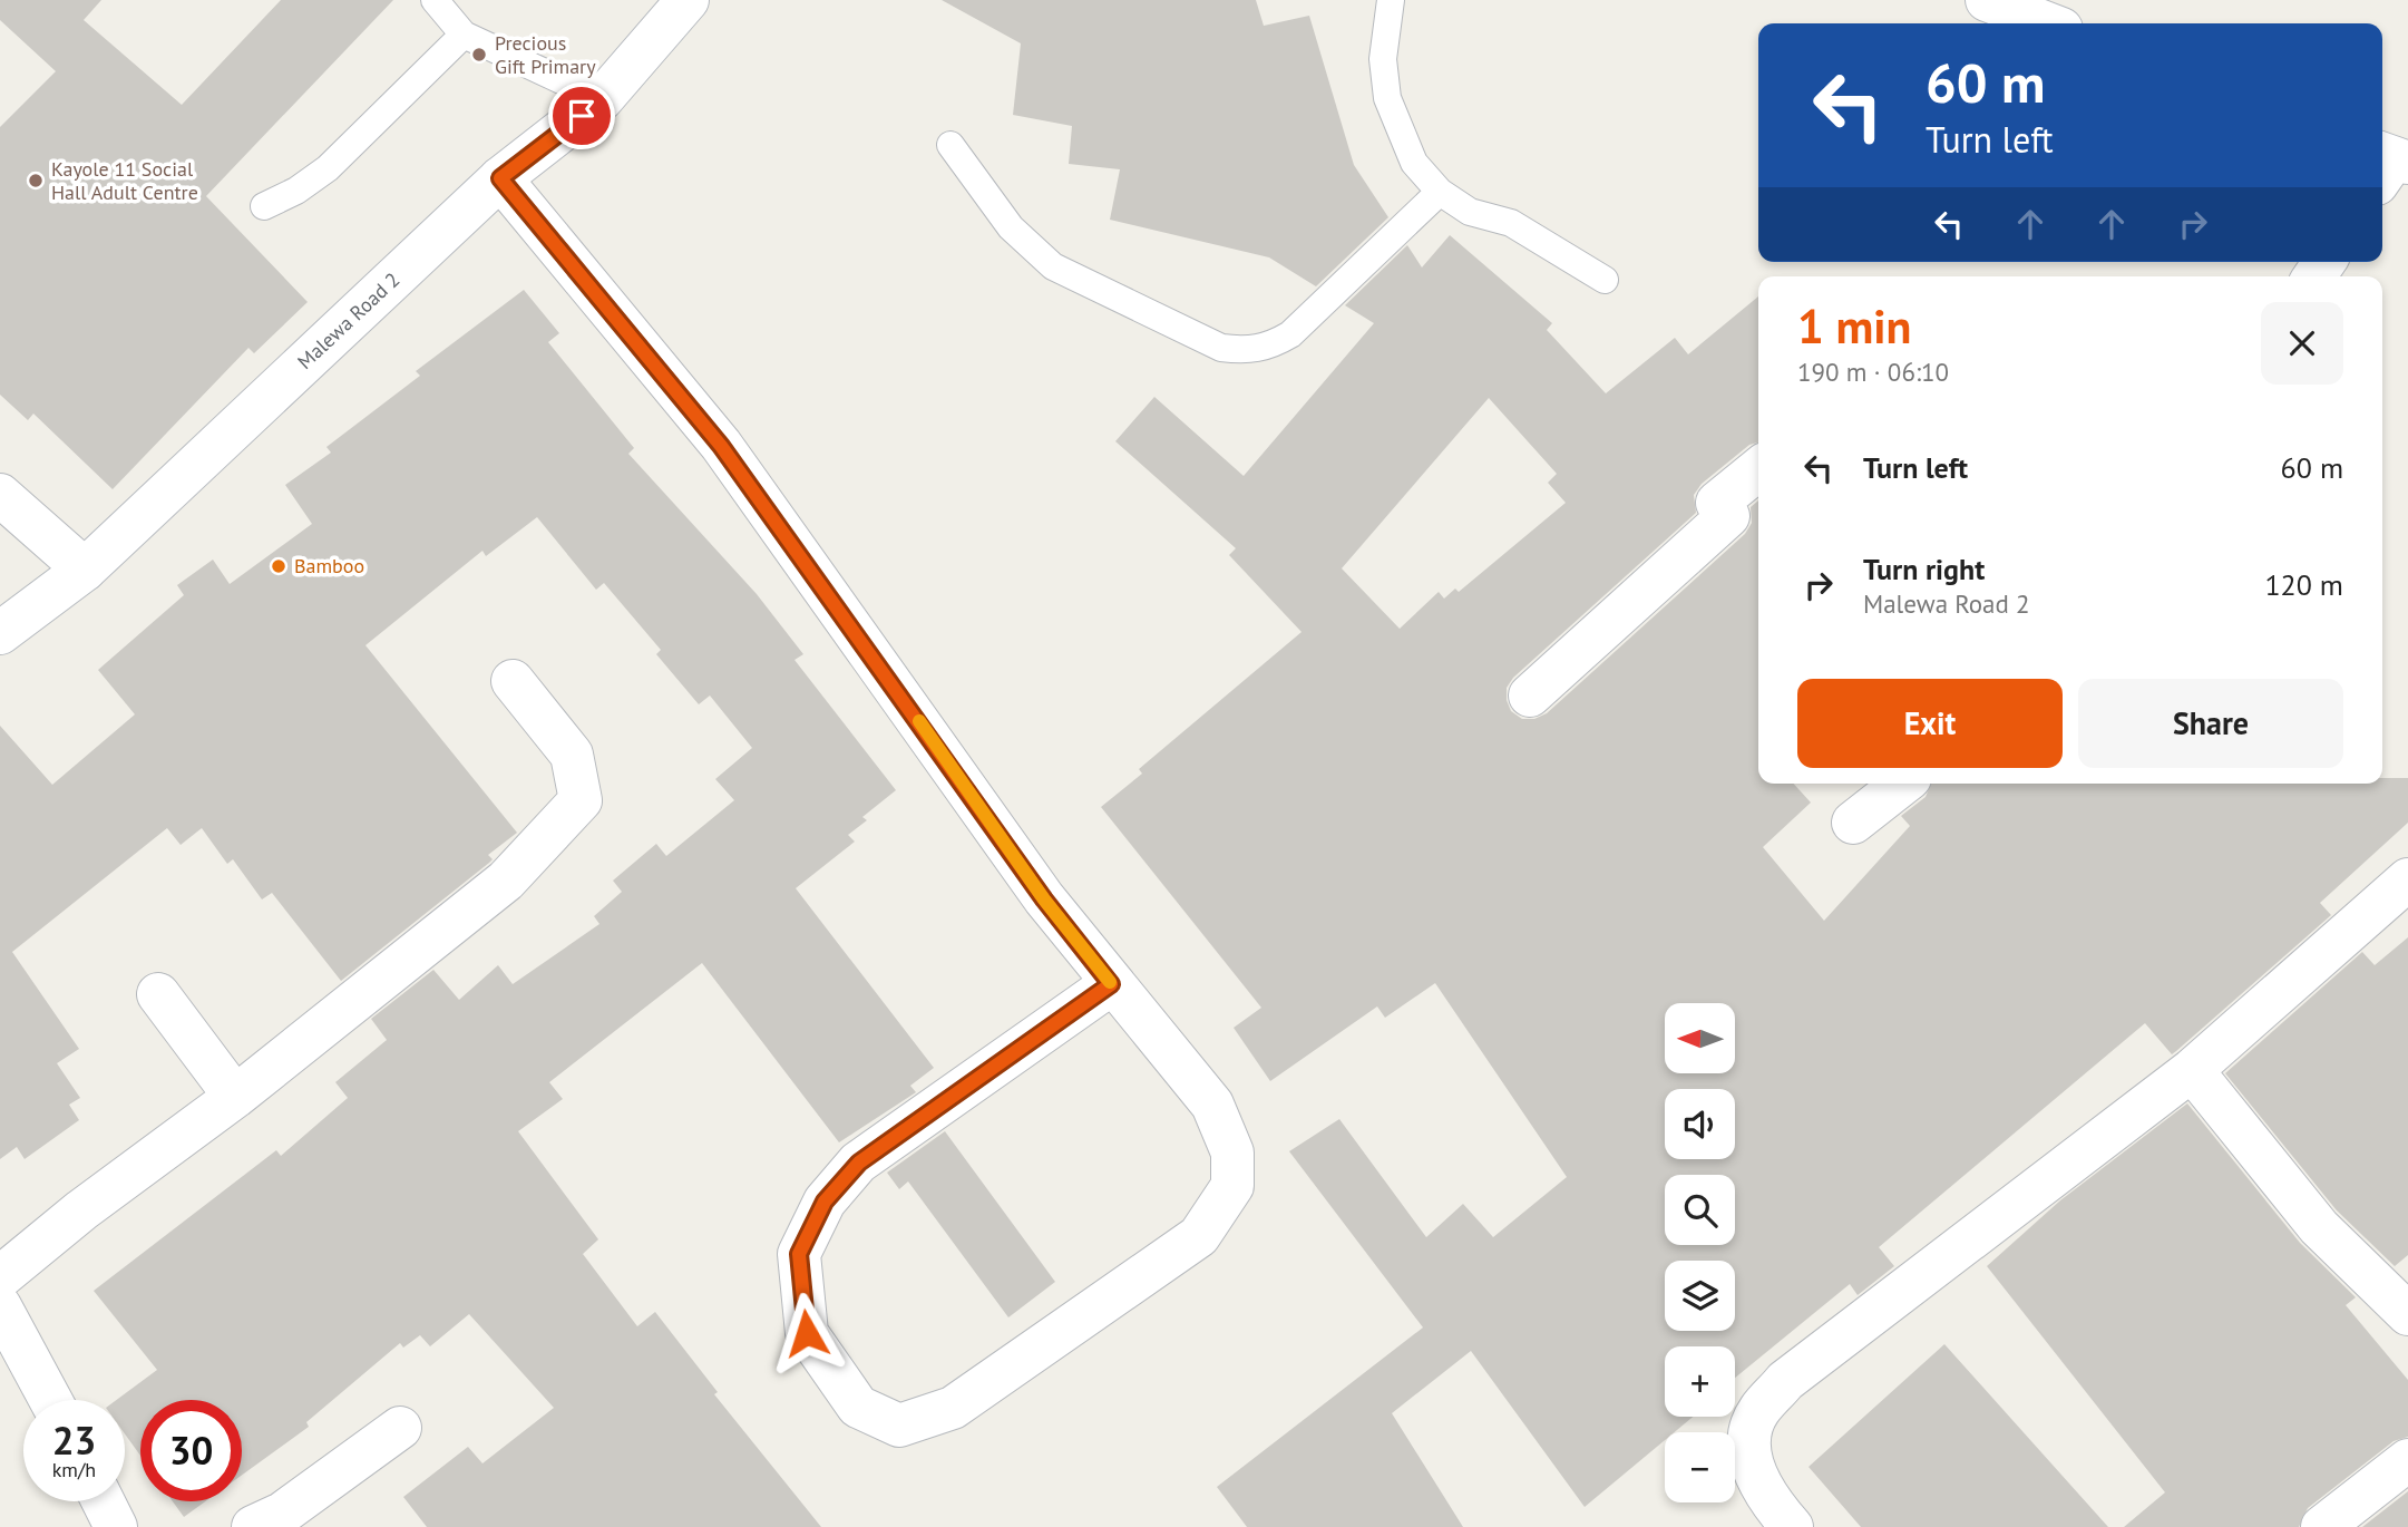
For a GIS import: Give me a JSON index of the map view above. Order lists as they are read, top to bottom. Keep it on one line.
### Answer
{"streets":{"street":["Malewa Road 2"]},"places":["Precious Gift Primary","Kayole 11 Social Hall Adult Centre","Bamboo"],"north":"left","page":{"turn":["60 m","Turn left"],"heading":["1 min","190 m · 06:10"],"list":[{"name":"Turn left","value":"60 m"},{"name":"Turn right","note":"Malewa Road 2","value":"120 m"}],"buttons":["Exit","Share"],"map_buttons":["+","−"],"speed":"23 km/h","limit":"30"}}
